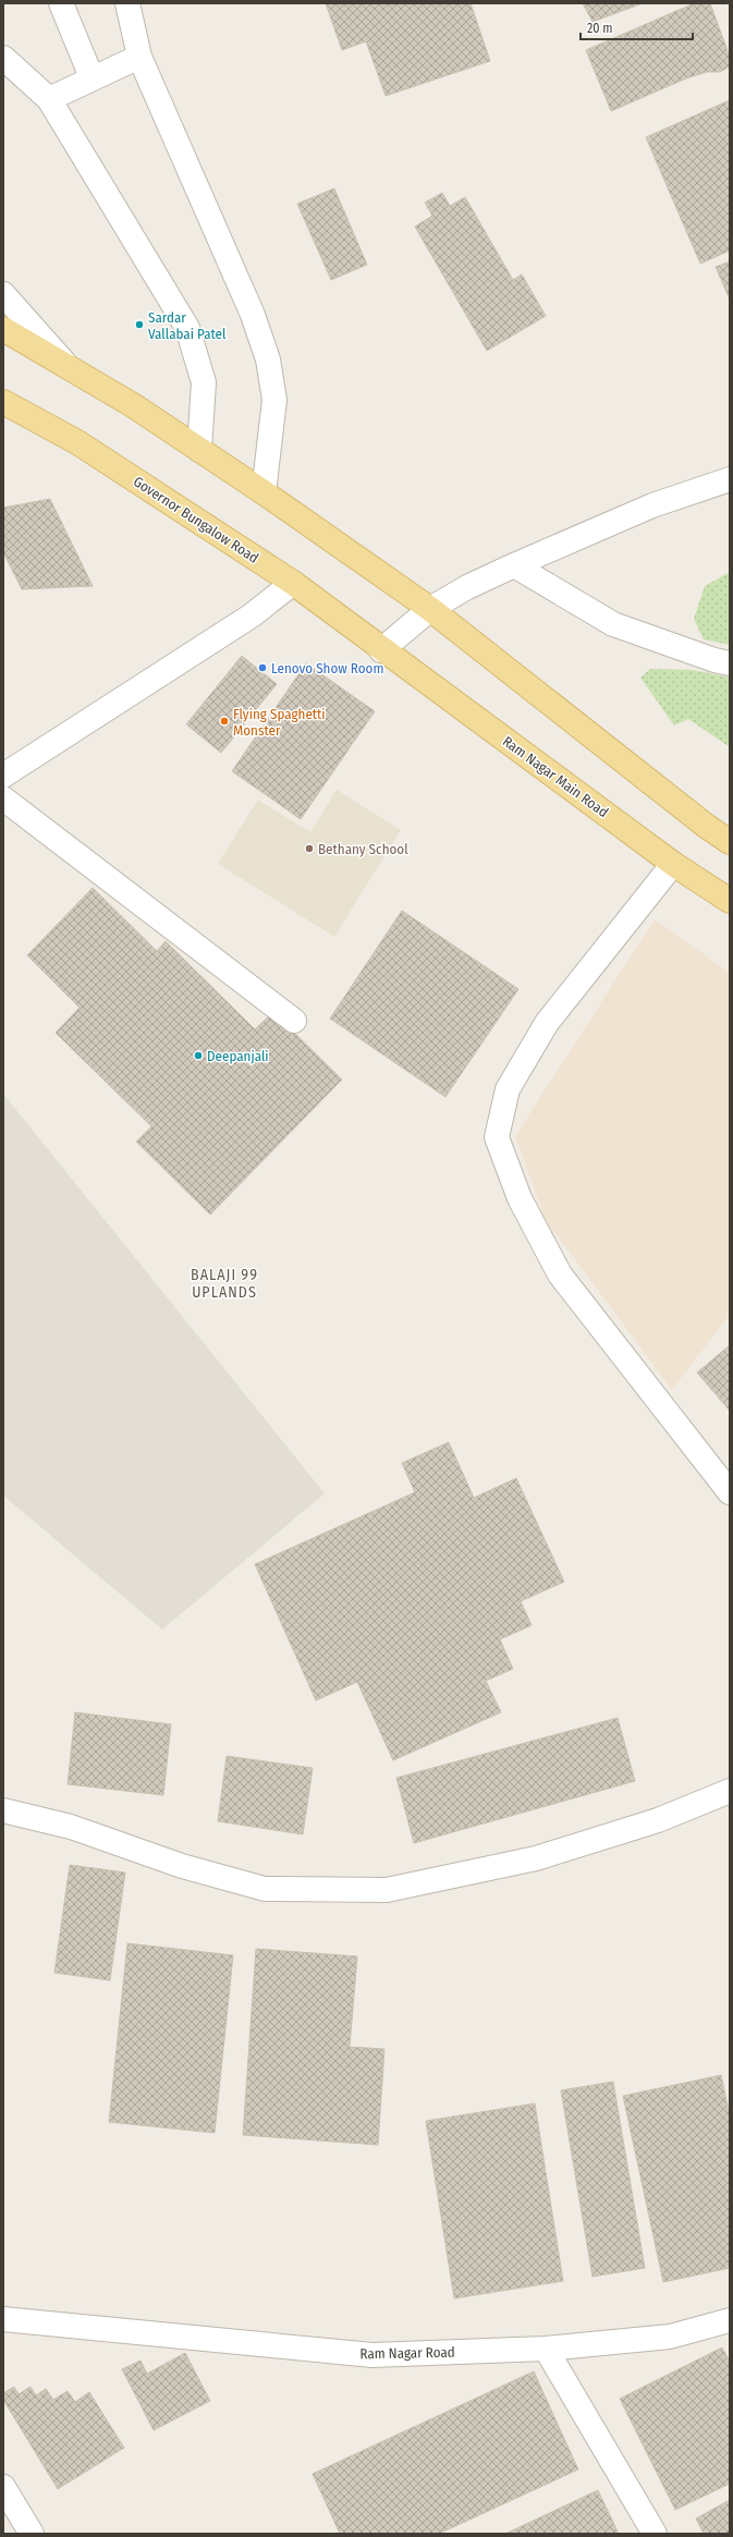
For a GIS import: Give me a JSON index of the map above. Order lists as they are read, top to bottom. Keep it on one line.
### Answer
{"streets":{"main road":["Governor Bungalow Road","Ram Nagar Main Road"],"street":["Ram Nagar Road"]},"crossings":[["Governor Bungalow Road","Ram Nagar Main Road"]],"districts":["BALAJI 99 UPLANDS"],"places":["Sardar Vallabai Patel","Lenovo Show Room","Flying Spaghetti Monster","Bethany School","Deepanjali"],"scale_bar":"20 m"}
